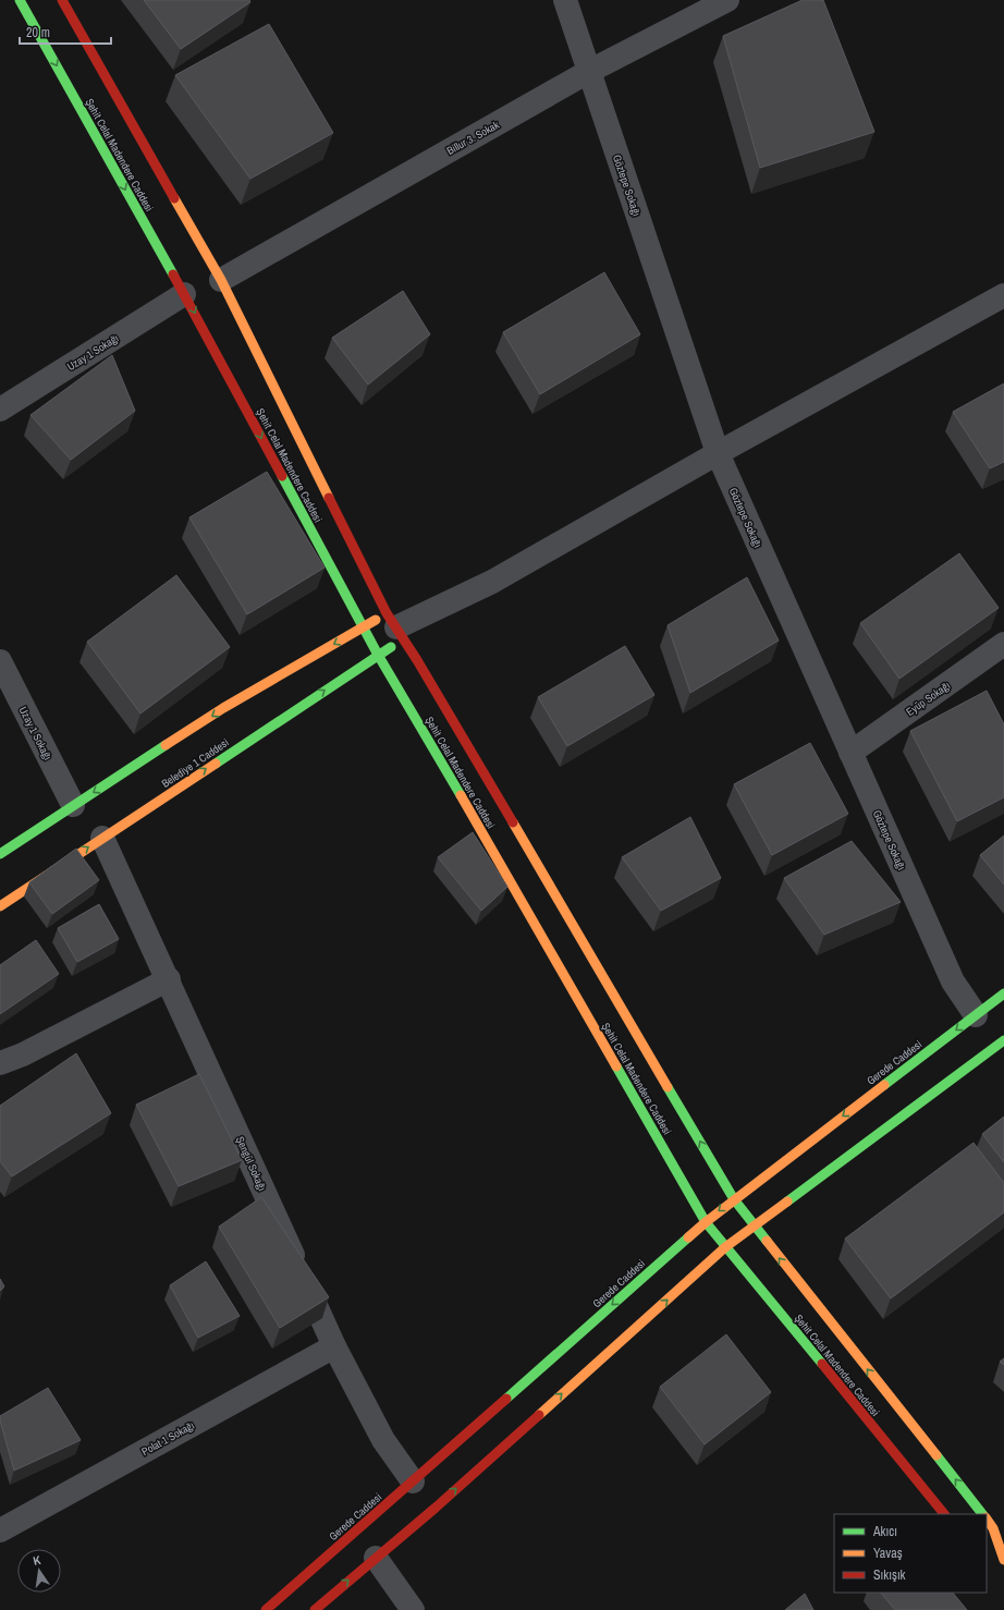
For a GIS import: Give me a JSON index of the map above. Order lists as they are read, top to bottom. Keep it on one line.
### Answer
{"streets":{"street":["Billur 3. Sokak","Şehit Celal Madendere Caddesi","Göztepe Sokağı","Uzay 1 Sokağı","Eyüp Sokağı","Belediye 1 Caddesi","Gerede Caddesi","Şengül Sokağı","Polat 1 Sokağı"]},"crossings":[["Billur 3. Sokak","Şehit Celal Madendere Caddesi"],["Billur 3. Sokak","Göztepe Sokağı"],["Şehit Celal Madendere Caddesi","Uzay 1 Sokağı"],["Şehit Celal Madendere Caddesi","Belediye 1 Caddesi"],["Şehit Celal Madendere Caddesi","Gerede Caddesi"],["Göztepe Sokağı","Eyüp Sokağı"],["Göztepe Sokağı","Gerede Caddesi"],["Belediye 1 Caddesi","Şengül Sokağı"],["Gerede Caddesi","Şengül Sokağı"],["Şengül Sokağı","Polat 1 Sokağı"]],"legend":["Akıcı","Yavaş","Sıkışık"],"scale_bar":"20 m","north":"top"}
